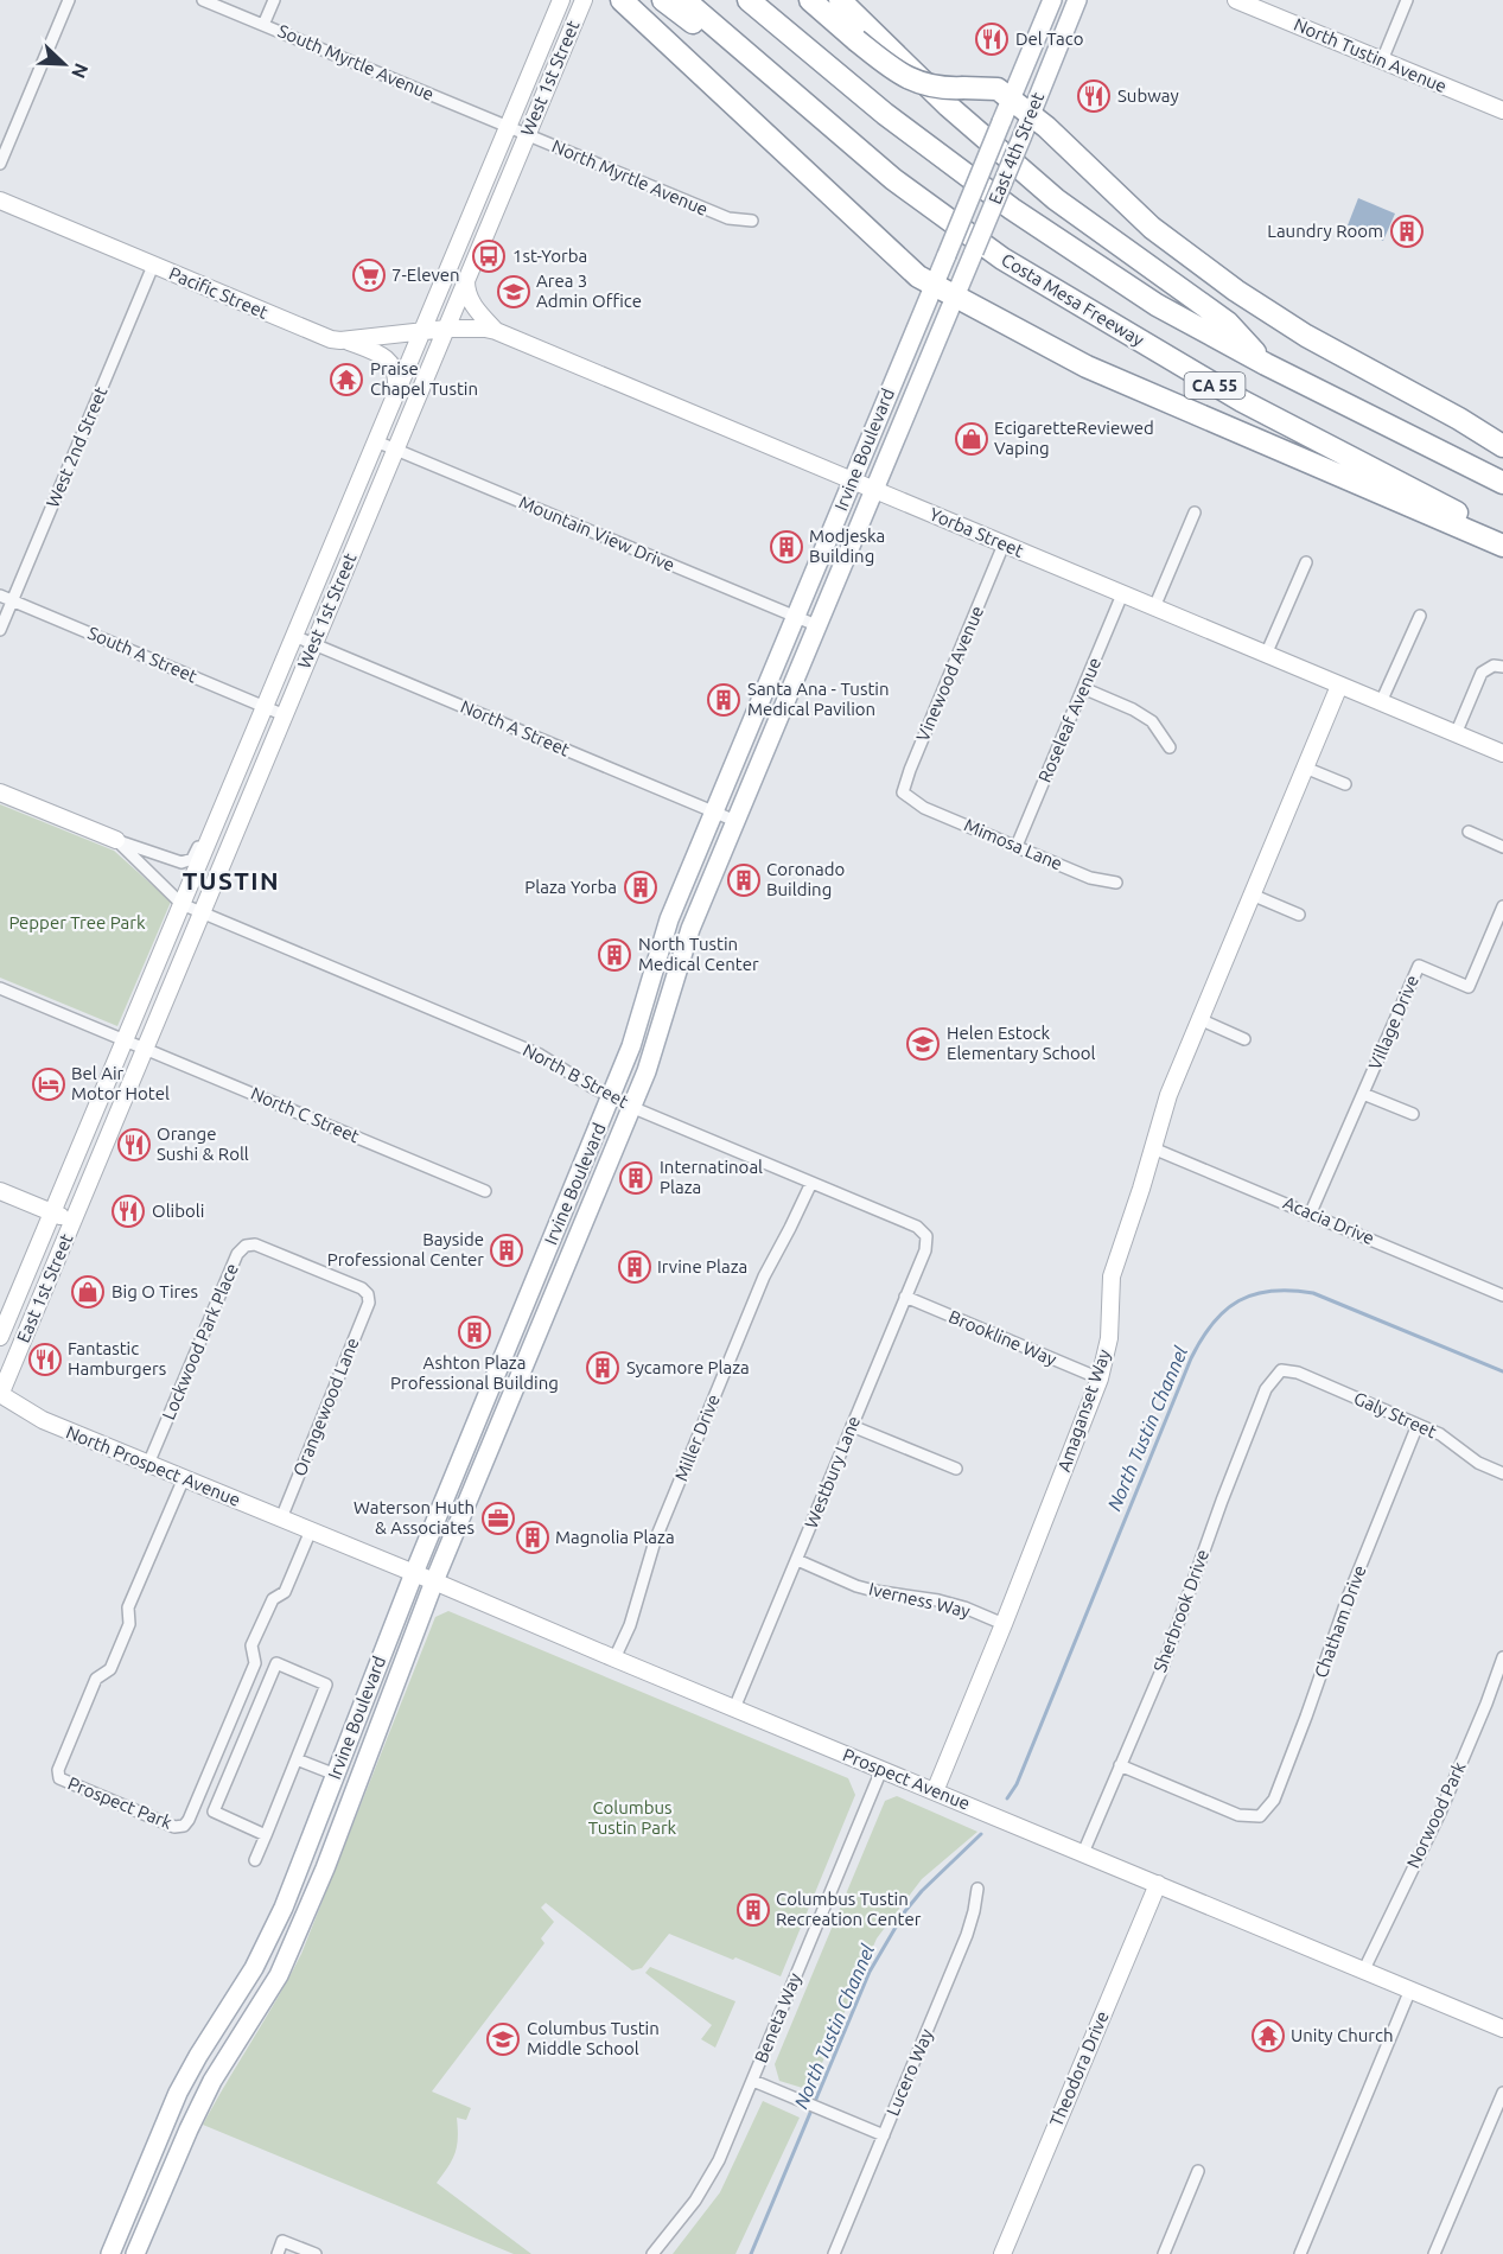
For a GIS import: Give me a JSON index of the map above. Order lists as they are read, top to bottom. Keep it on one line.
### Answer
{"streets":{"highway":["Costa Mesa Freeway","CA 55"],"main road":["North Tustin Avenue","West 1st Street","East 4th Street","Pacific Street","Irvine Boulevard","Yorba Street","East 1st Street","Amaganset Way","North Prospect Avenue","Prospect Avenue","Theodora Drive"],"street":["South Myrtle Avenue","North Myrtle Avenue","West 2nd Street","Mountain View Drive","South A Street","Vinewood Avenue","Roseleaf Avenue","North A Street","Mimosa Lane","Village Drive","North B Street","North C Street","Acacia Drive","Brookline Way","Lockwood Park Place","Orangewood Lane","Galy Street","Miller Drive","Westbury Lane","Iverness Way","Sherbrook Drive","Chatham Drive","Prospect Park","Norwood Park","Beneta Way","Lucero Way"]},"crossings":[["South Myrtle Avenue","West 1st Street"],["South Myrtle Avenue","North Myrtle Avenue"],["West 1st Street","North Myrtle Avenue"],["West 1st Street","Pacific Street"],["West 1st Street","Yorba Street"],["West 1st Street","Mountain View Drive"],["West 1st Street","South A Street"],["West 1st Street","North A Street"],["West 1st Street","North B Street"],["West 1st Street","North C Street"],["West 1st Street","East 1st Street"],["East 4th Street","Irvine Boulevard"],["Pacific Street","West 2nd Street"],["Pacific Street","Yorba Street"],["West 2nd Street","South A Street"],["Irvine Boulevard","Yorba Street"],["Irvine Boulevard","Mountain View Drive"],["Irvine Boulevard","North A Street"],["Irvine Boulevard","North B Street"],["Irvine Boulevard","Prospect Avenue"],["Yorba Street","Vinewood Avenue"],["Yorba Street","Roseleaf Avenue"],["Yorba Street","Amaganset Way"],["Vinewood Avenue","Mimosa Lane"],["Roseleaf Avenue","Mimosa Lane"],["Village Drive","Acacia Drive"],["North B Street","Miller Drive"],["North B Street","Westbury Lane"],["Acacia Drive","Amaganset Way"],["East 1st Street","North Prospect Avenue"],["Brookline Way","Amaganset Way"],["Brookline Way","Westbury Lane"],["Lockwood Park Place","Orangewood Lane"],["Lockwood Park Place","North Prospect Avenue"],["Orangewood Lane","North Prospect Avenue"],["Amaganset Way","Iverness Way"],["Amaganset Way","Prospect Avenue"],["Galy Street","Sherbrook Drive"],["Galy Street","Chatham Drive"],["Miller Drive","Prospect Avenue"],["North Prospect Avenue","Prospect Avenue"],["North Prospect Avenue","Prospect Park"],["Westbury Lane","Iverness Way"],["Westbury Lane","Prospect Avenue"],["Sherbrook Drive","Chatham Drive"],["Sherbrook Drive","Prospect Avenue"],["Prospect Avenue","Prospect Park"],["Prospect Avenue","Norwood Park"],["Prospect Avenue","Beneta Way"],["Prospect Avenue","Theodora Drive"]],"districts":["TUSTIN"],"water":["North Tustin Channel"],"parks":["Pepper Tree Park","Columbus Tustin Park"],"places":{"restaurant":["Del Taco","Subway","Orange Sushi & Roll","Oliboli","Fantastic Hamburgers"],"building":["Laundry Room","Modjeska Building","Santa Ana - Tustin Medical Pavilion","Coronado Building","Plaza Yorba","North Tustin Medical Center","Internatinoal Plaza","Bayside Professional Center","Irvine Plaza","Ashton Plaza Professional Building","Sycamore Plaza","Magnolia Plaza","Columbus Tustin Recreation Center"],"bus stop":["1st-Yorba"],"supermarket":["7-Eleven"],"school or university":["Area 3 Admin Office","Helen Estock Elementary School","Columbus Tustin Middle School"],"temple":["Praise Chapel Tustin","Unity Church"],"shop":["EcigaretteReviewed Vaping","Big O Tires"],"hotel":["Bel Air Motor Hotel"],"office":["Waterson Huth & Associates"]},"north":"bottom right"}
